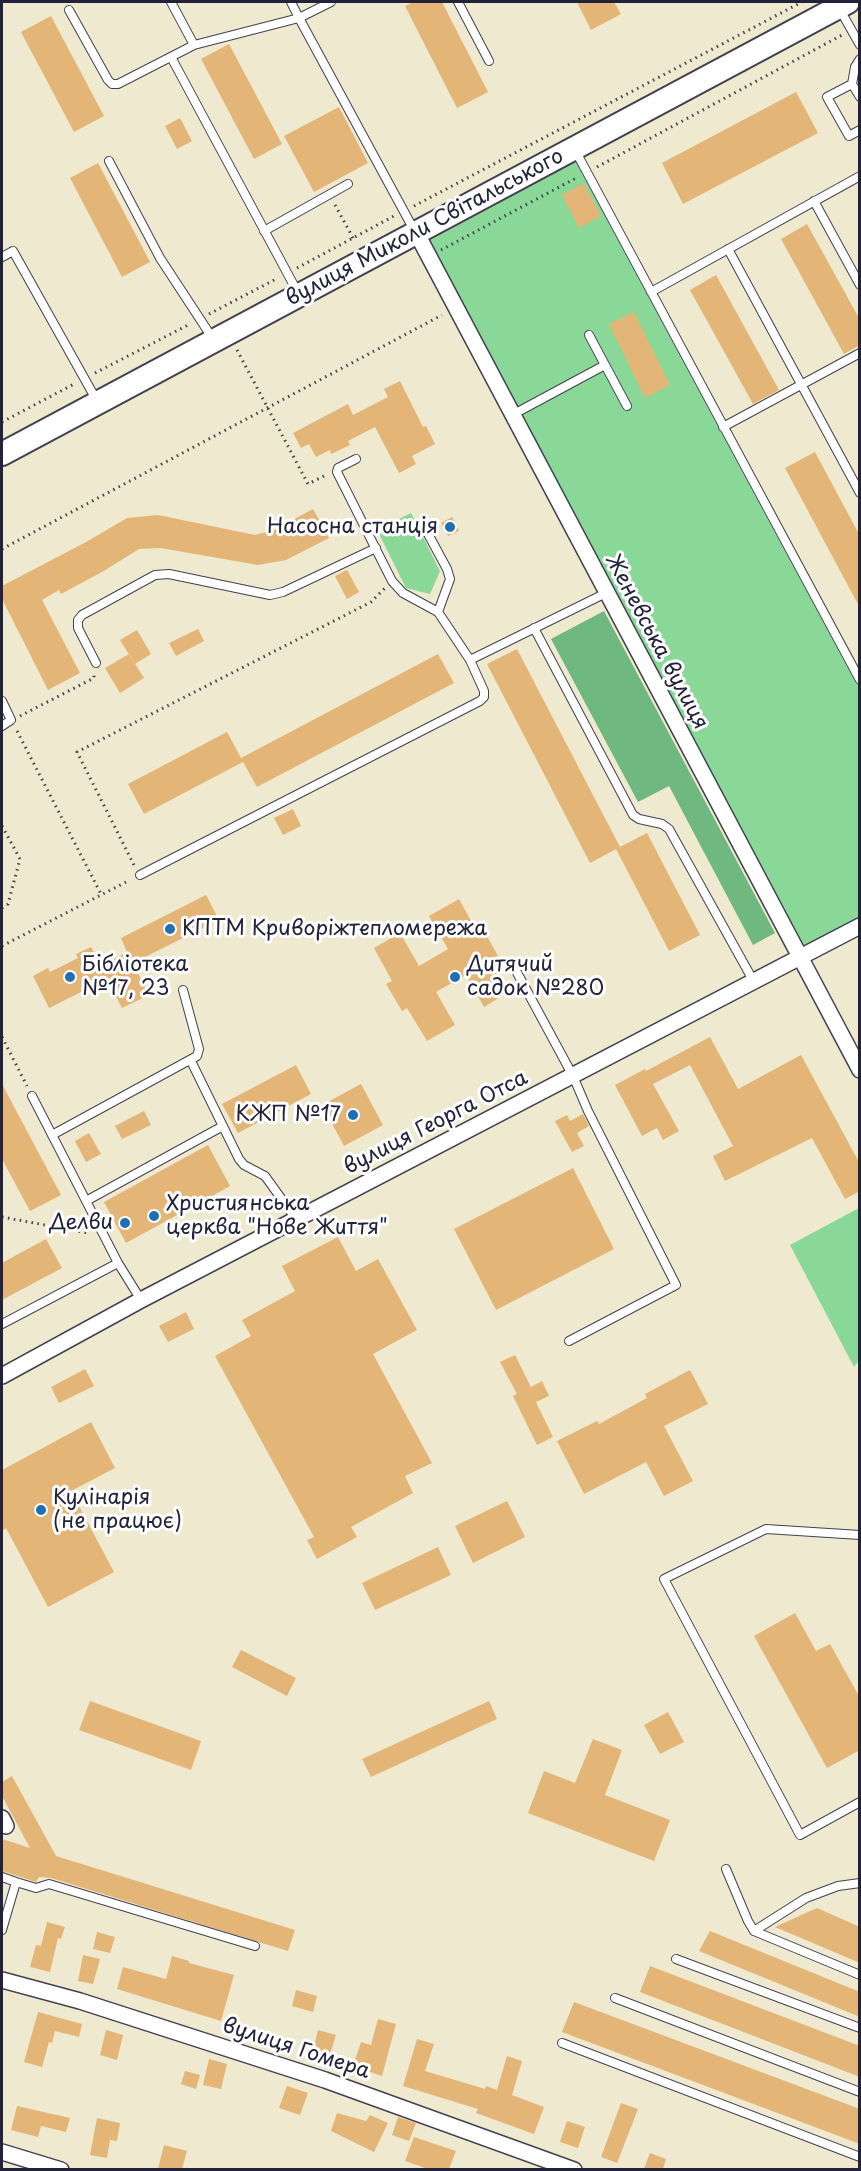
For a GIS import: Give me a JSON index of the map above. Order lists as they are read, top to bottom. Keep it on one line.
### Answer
{"streets":{"main road":["вулиця Миколи Світальського"],"street":["Женевська вулиця","вулиця Георга Отса","вулиця Гомера"]},"crossings":[["вулиця Миколи Світальського","Женевська вулиця"],["Женевська вулиця","вулиця Георга Отса"]],"places":["Насосна станція","КПТМ Криворіжтепломережа","Бібліотека №17, 23","Дитячий садок №280","КЖП №17","Християнська церква \"Нове Життя\"","Делви","Кулінарія (не працює)"]}
